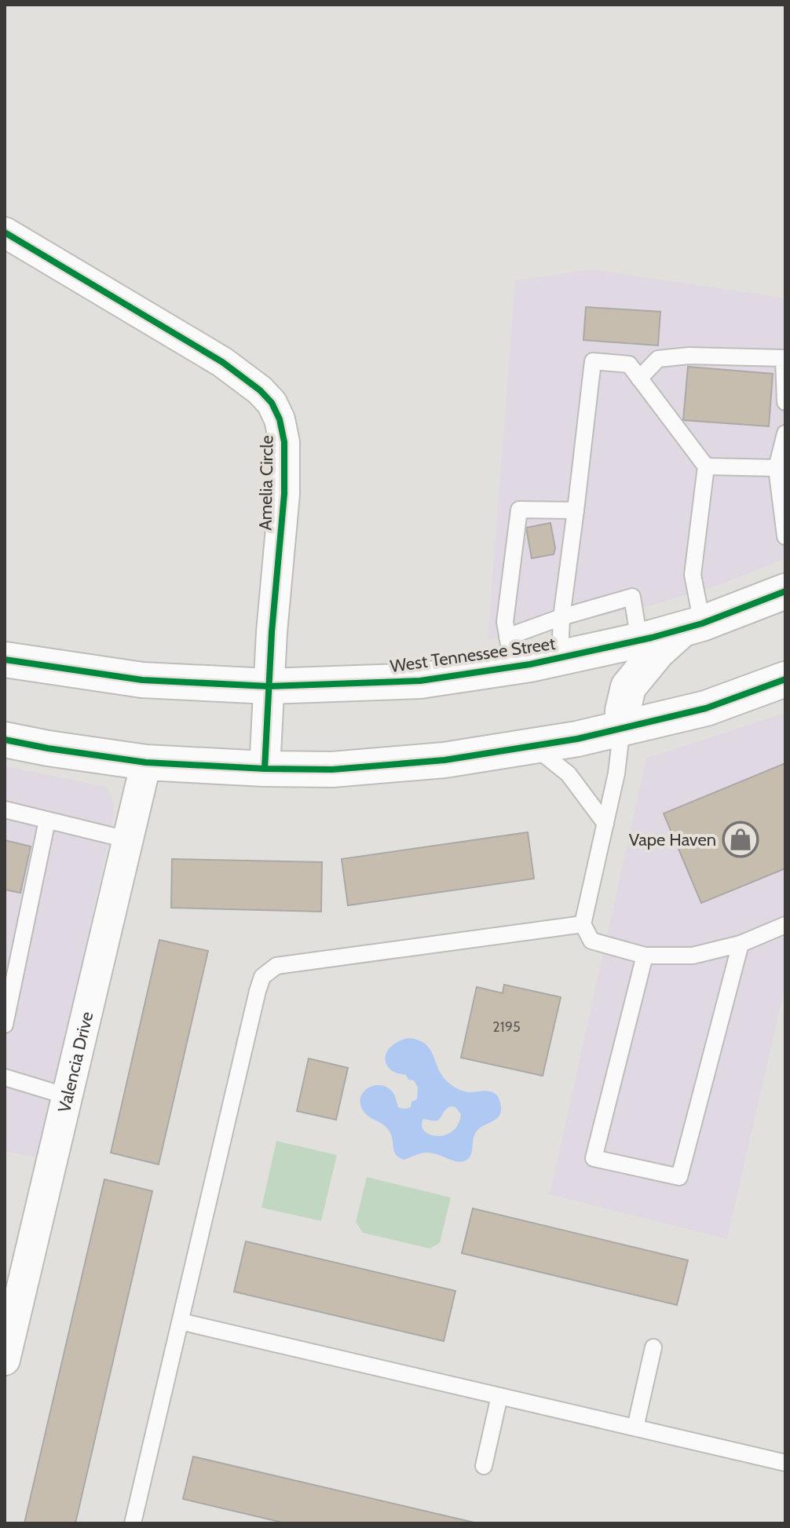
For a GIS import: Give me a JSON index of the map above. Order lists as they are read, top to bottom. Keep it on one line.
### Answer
{"streets":{"main road":["West Tennessee Street"],"street":["Amelia Circle","Valencia Drive"]},"crossings":[["Amelia Circle","West Tennessee Street"]],"places":{"shop":["Vape Haven"]},"house_numbers":["2195"]}
